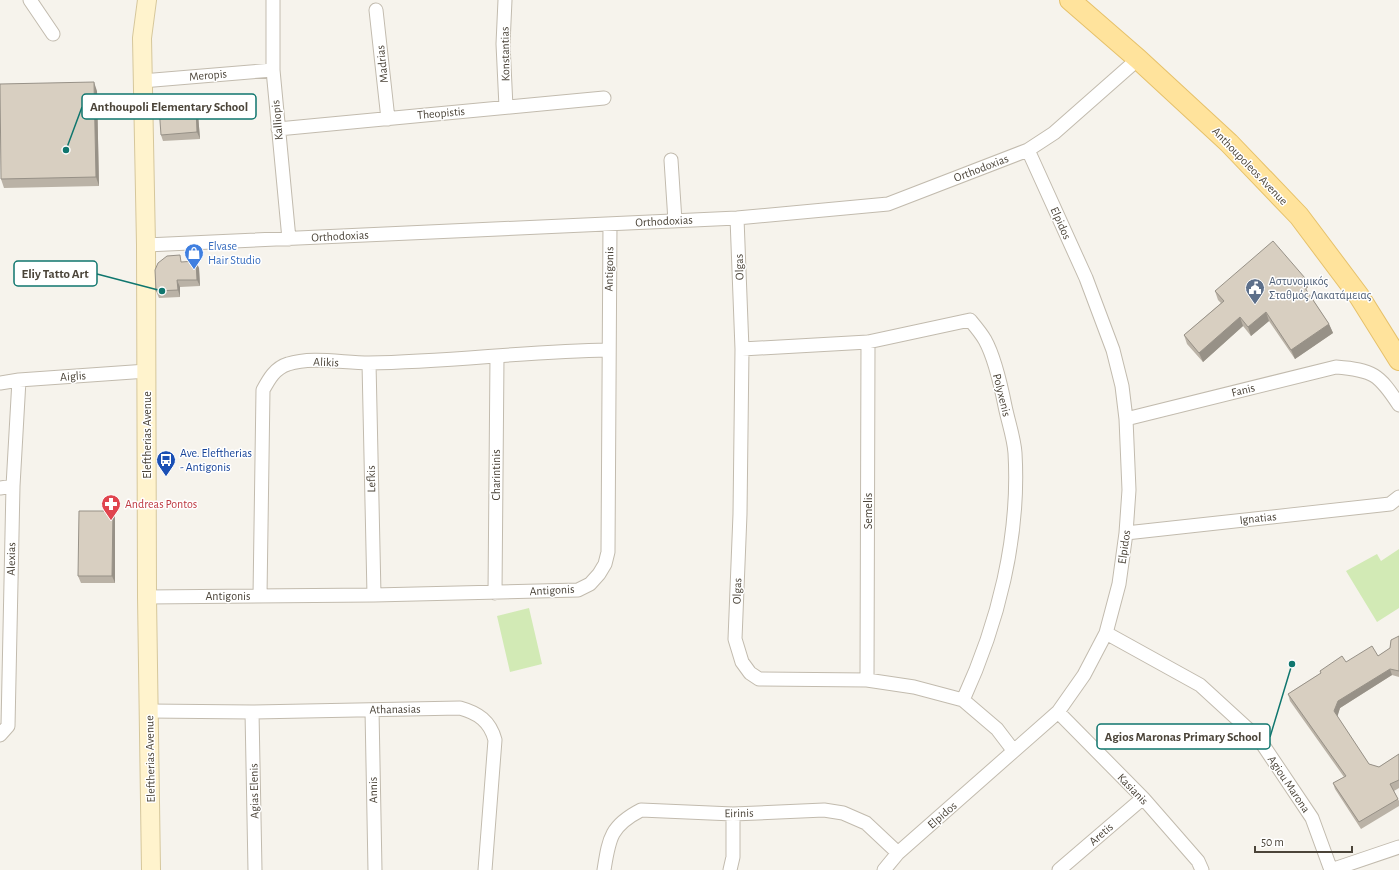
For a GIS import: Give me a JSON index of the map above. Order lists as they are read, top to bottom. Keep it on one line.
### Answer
{"streets":{"main road":["Anthoupoleos Avenue","Eleftherias Avenue"],"street":["Konstantias","Madrias","Meropis","Theopistis","Kalliopis","Orthodoxias","Elpidos","Olgas","Antigonis","Alikis","Aiglis","Fanis","Polyxenis","Charintinis","Lefkis","Semelis","Ignatias","Alexias","Athanasias","Agiou Marona","Kasianis","Annis","Agias Elenis","Eirinis","Aretis"]},"crossings":[["Konstantias","Theopistis"],["Madrias","Theopistis"],["Meropis","Kalliopis"],["Meropis","Eleftherias Avenue"],["Theopistis","Kalliopis"],["Kalliopis","Orthodoxias"],["Anthoupoleos Avenue","Orthodoxias"],["Orthodoxias","Elpidos"],["Orthodoxias","Olgas"],["Orthodoxias","Antigonis"],["Orthodoxias","Eleftherias Avenue"],["Elpidos","Olgas"],["Elpidos","Fanis"],["Elpidos","Ignatias"],["Elpidos","Agiou Marona"],["Elpidos","Kasianis"],["Elpidos","Eirinis"],["Olgas","Polyxenis"],["Olgas","Semelis"],["Antigonis","Alikis"],["Antigonis","Eleftherias Avenue"],["Antigonis","Charintinis"],["Antigonis","Lefkis"],["Alikis","Charintinis"],["Alikis","Lefkis"],["Aiglis","Eleftherias Avenue"],["Aiglis","Alexias"],["Polyxenis","Semelis"],["Eleftherias Avenue","Athanasias"],["Athanasias","Annis"],["Athanasias","Agias Elenis"],["Kasianis","Aretis"]],"places":{"other":["Anthoupoli Elementary School","Eliy Tatto Art","Agios Maronas Primary School"],"shop":["Elvase Hair Studio"],"public building":["Αστυνομικός Σταθμός Λακατάμειας"],"bus stop":["Ave. Eleftherias - Antigonis"],"pharmacy":["Andreas Pontos"]},"scale_bar":"50 m"}
